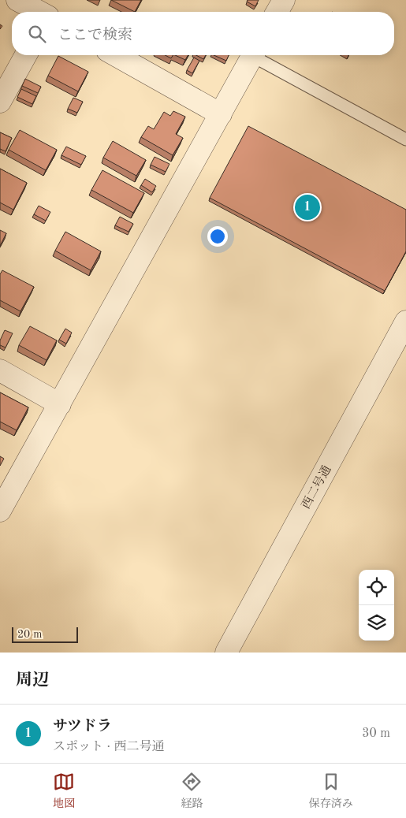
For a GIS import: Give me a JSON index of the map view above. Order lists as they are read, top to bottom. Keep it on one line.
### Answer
{"streets":{"street":["西二号通"]},"scale_bar":"20 m","page":{"search":"ここで検索","pins":"1","scale":"20 m","heading":"周辺","list":[{"mark":"1","name":"サツドラ","note":"スポット · 西二号通","value":"30 m"}],"nav":["地図","経路","保存済み"]}}
